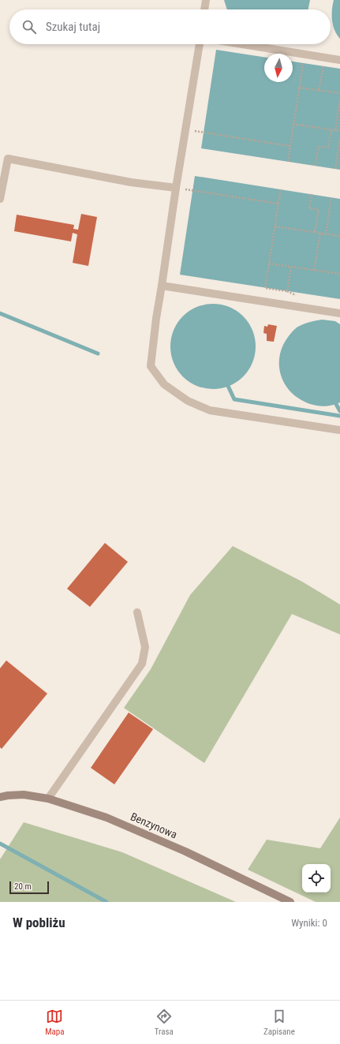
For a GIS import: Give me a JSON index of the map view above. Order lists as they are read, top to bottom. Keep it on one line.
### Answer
{"streets":{"street":["Benzynowa"]},"scale_bar":"20 m","north":"bottom","page":{"search":"Szukaj tutaj","scale":"20 m","heading":["W pobliżu","Wyniki: 0"],"nav":["Mapa","Trasa","Zapisane"]}}
